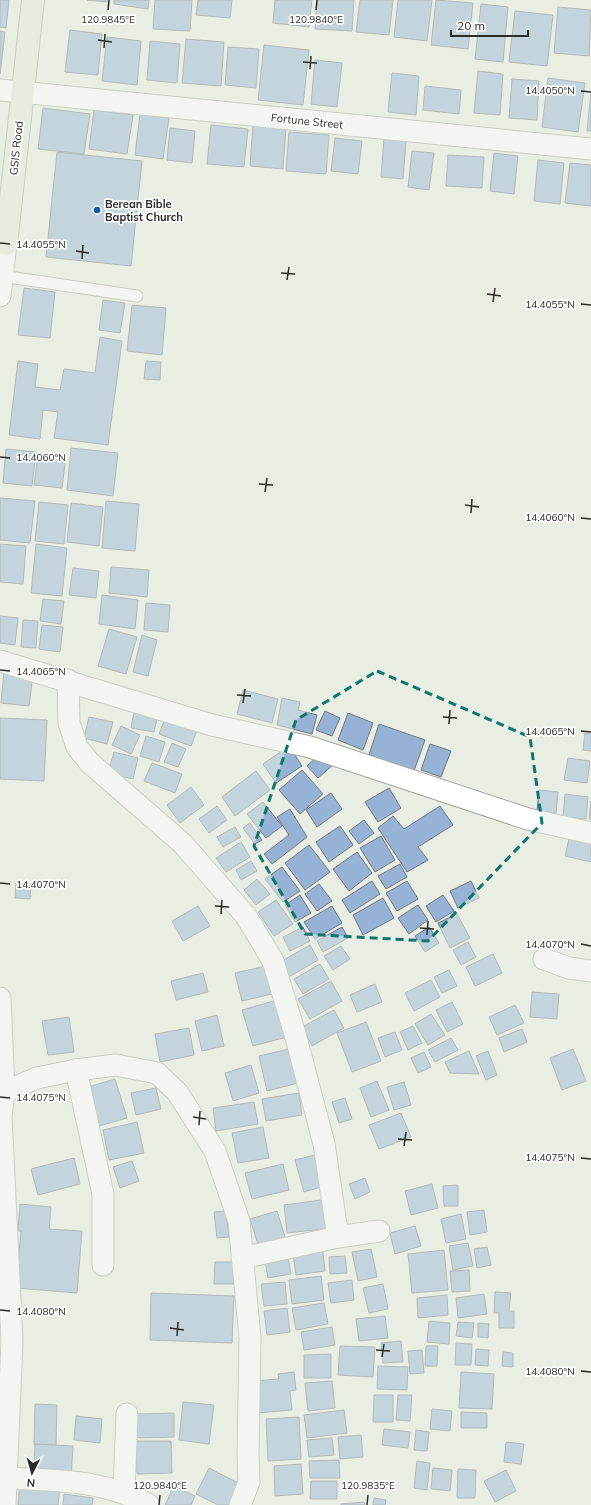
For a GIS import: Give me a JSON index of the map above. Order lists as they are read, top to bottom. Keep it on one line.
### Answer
{"streets":{"main road":["GSIS Road"],"street":["Fortune Street"]},"crossings":[["Fortune Street","GSIS Road"]],"places":["Berean Bible Baptist Church"],"scale_bar":"20 m","north":"bottom","coordinates":["120.9845°E","120.9840°E","14.4050°N","14.4055°N","14.4060°N","14.4065°N","14.4070°N","14.4075°N","14.4080°N","120.9835°E"]}
